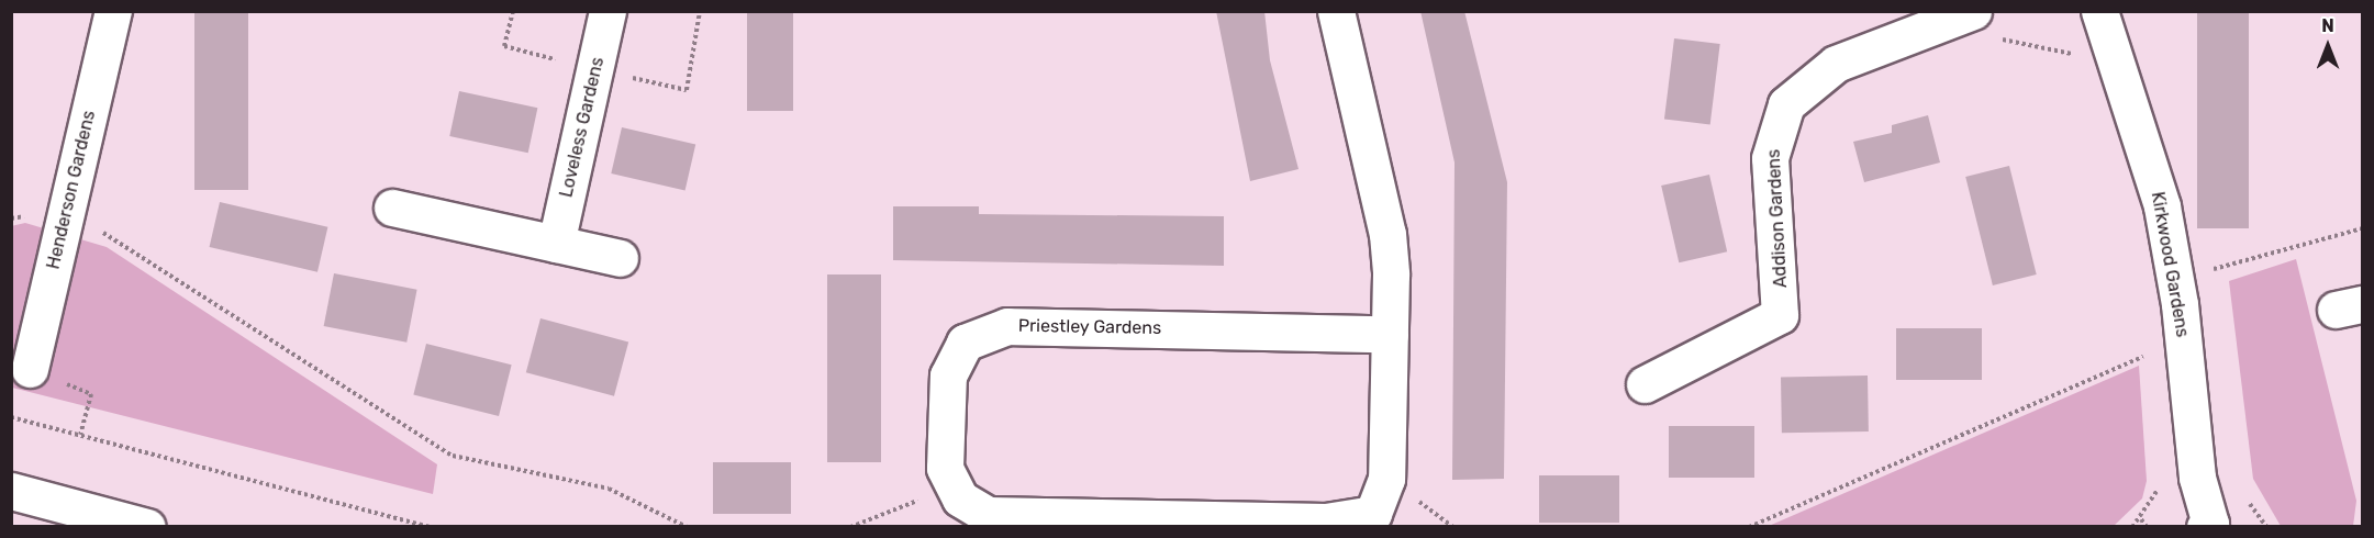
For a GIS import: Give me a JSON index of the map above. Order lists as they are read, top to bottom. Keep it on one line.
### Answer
{"streets":{"main road":["Loveless Gardens","Henderson Gardens","Addison Gardens","Kirkwood Gardens","Priestley Gardens"]},"north":"top"}
